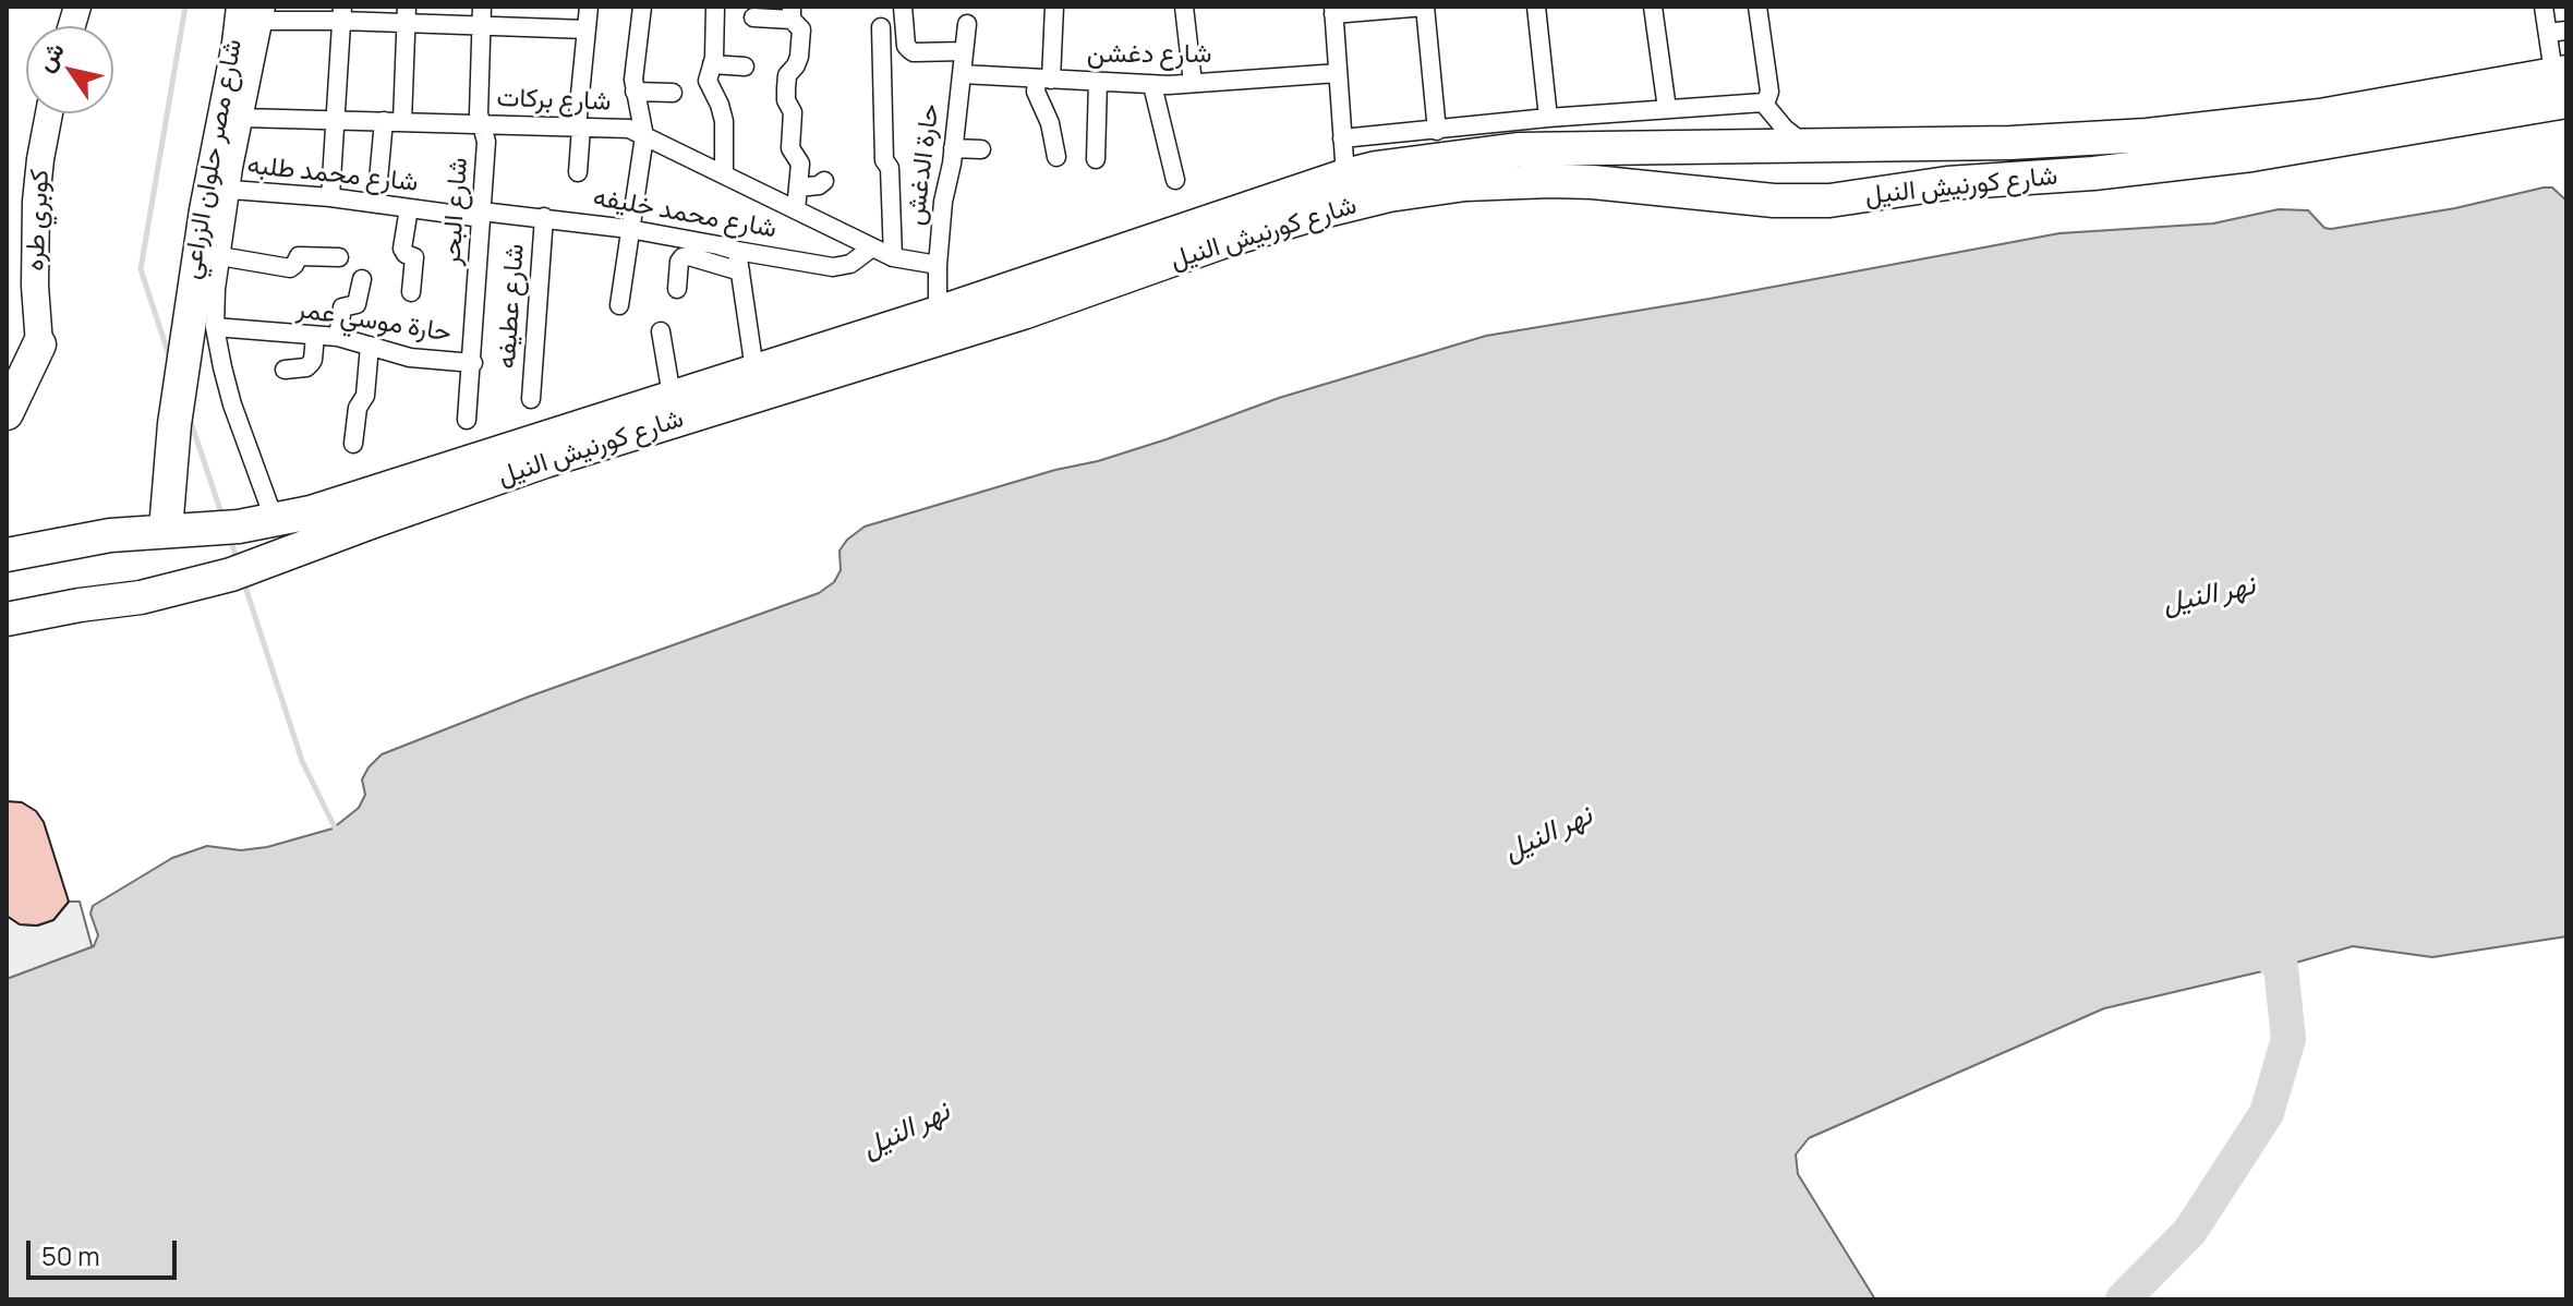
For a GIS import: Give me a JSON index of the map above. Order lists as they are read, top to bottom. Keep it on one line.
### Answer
{"streets":{"highway":["شارع كورنيش النيل"],"main road":["كوبري طره"],"street":["شارع دغشن","شارع بركات","شارع مصر حلوان الزراعي","حارة الدغش","شارع محمد طلبه","شارع البحر","شارع محمد خليفه","شارع عطيفه","حارة موسي عمر"]},"crossings":[["شارع دغشن","حارة الدغش"],["شارع بركات","شارع مصر حلوان الزراعي"],["شارع بركات","حارة الدغش"],["شارع بركات","شارع البحر"],["شارع بركات","شارع محمد خليفه"],["شارع مصر حلوان الزراعي","شارع محمد طلبه"],["شارع مصر حلوان الزراعي","شارع كورنيش النيل"],["شارع مصر حلوان الزراعي","حارة موسي عمر"],["حارة الدغش","شارع كورنيش النيل"],["شارع محمد طلبه","شارع البحر"],["شارع محمد طلبه","شارع محمد خليفه"],["شارع البحر","شارع محمد خليفه"],["شارع البحر","حارة موسي عمر"],["شارع محمد خليفه","شارع عطيفه"]],"water":["نهر النيل"],"scale_bar":"50 m","north":"top left"}
